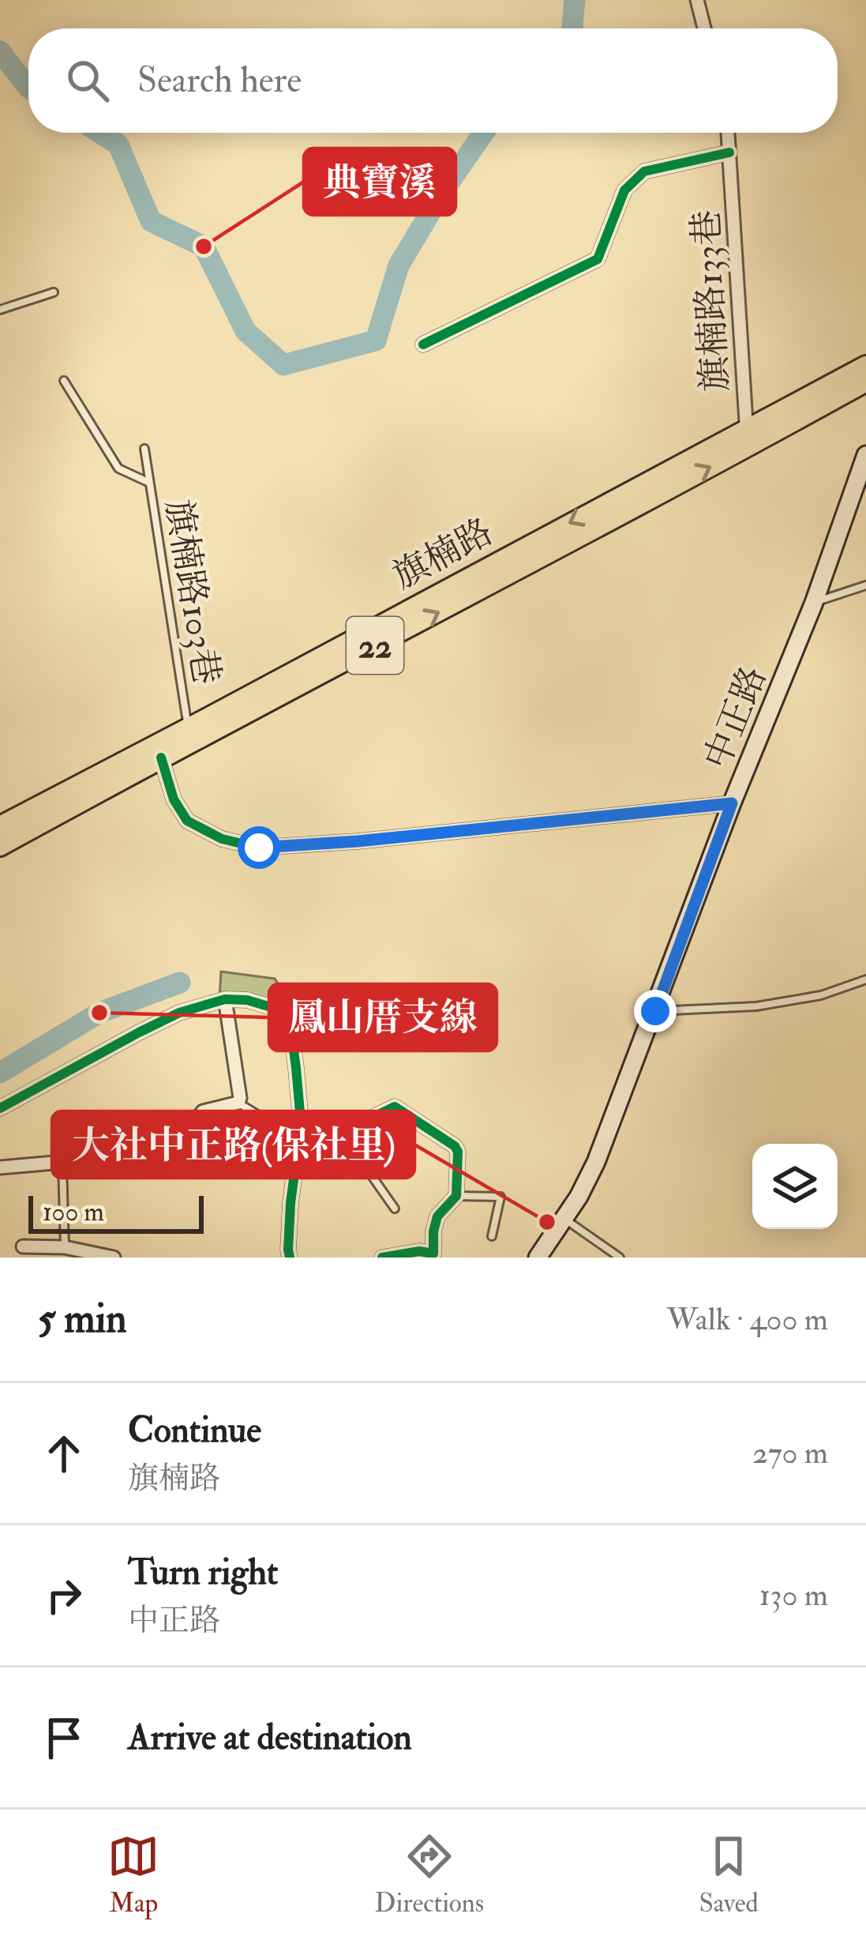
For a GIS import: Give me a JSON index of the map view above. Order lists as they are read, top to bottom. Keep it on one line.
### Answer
{"streets":{"main road":["旗楠路","22","中正路"],"street":["旗楠路133巷"],"lane":["旗楠路103巷"]},"crossings":[["旗楠路133巷","旗楠路"],["旗楠路","旗楠路103巷"]],"places":["典寶溪","鳳山厝支線","大社中正路(保社里)"],"scale_bar":"100 m","page":{"search":"Search here","scale":"100 m","heading":["5 min","Walk · 400 m"],"list":[["Continue","旗楠路","270 m"],["Turn right","中正路","130 m"],"Arrive at destination"],"nav":["Map","Directions","Saved"]}}
